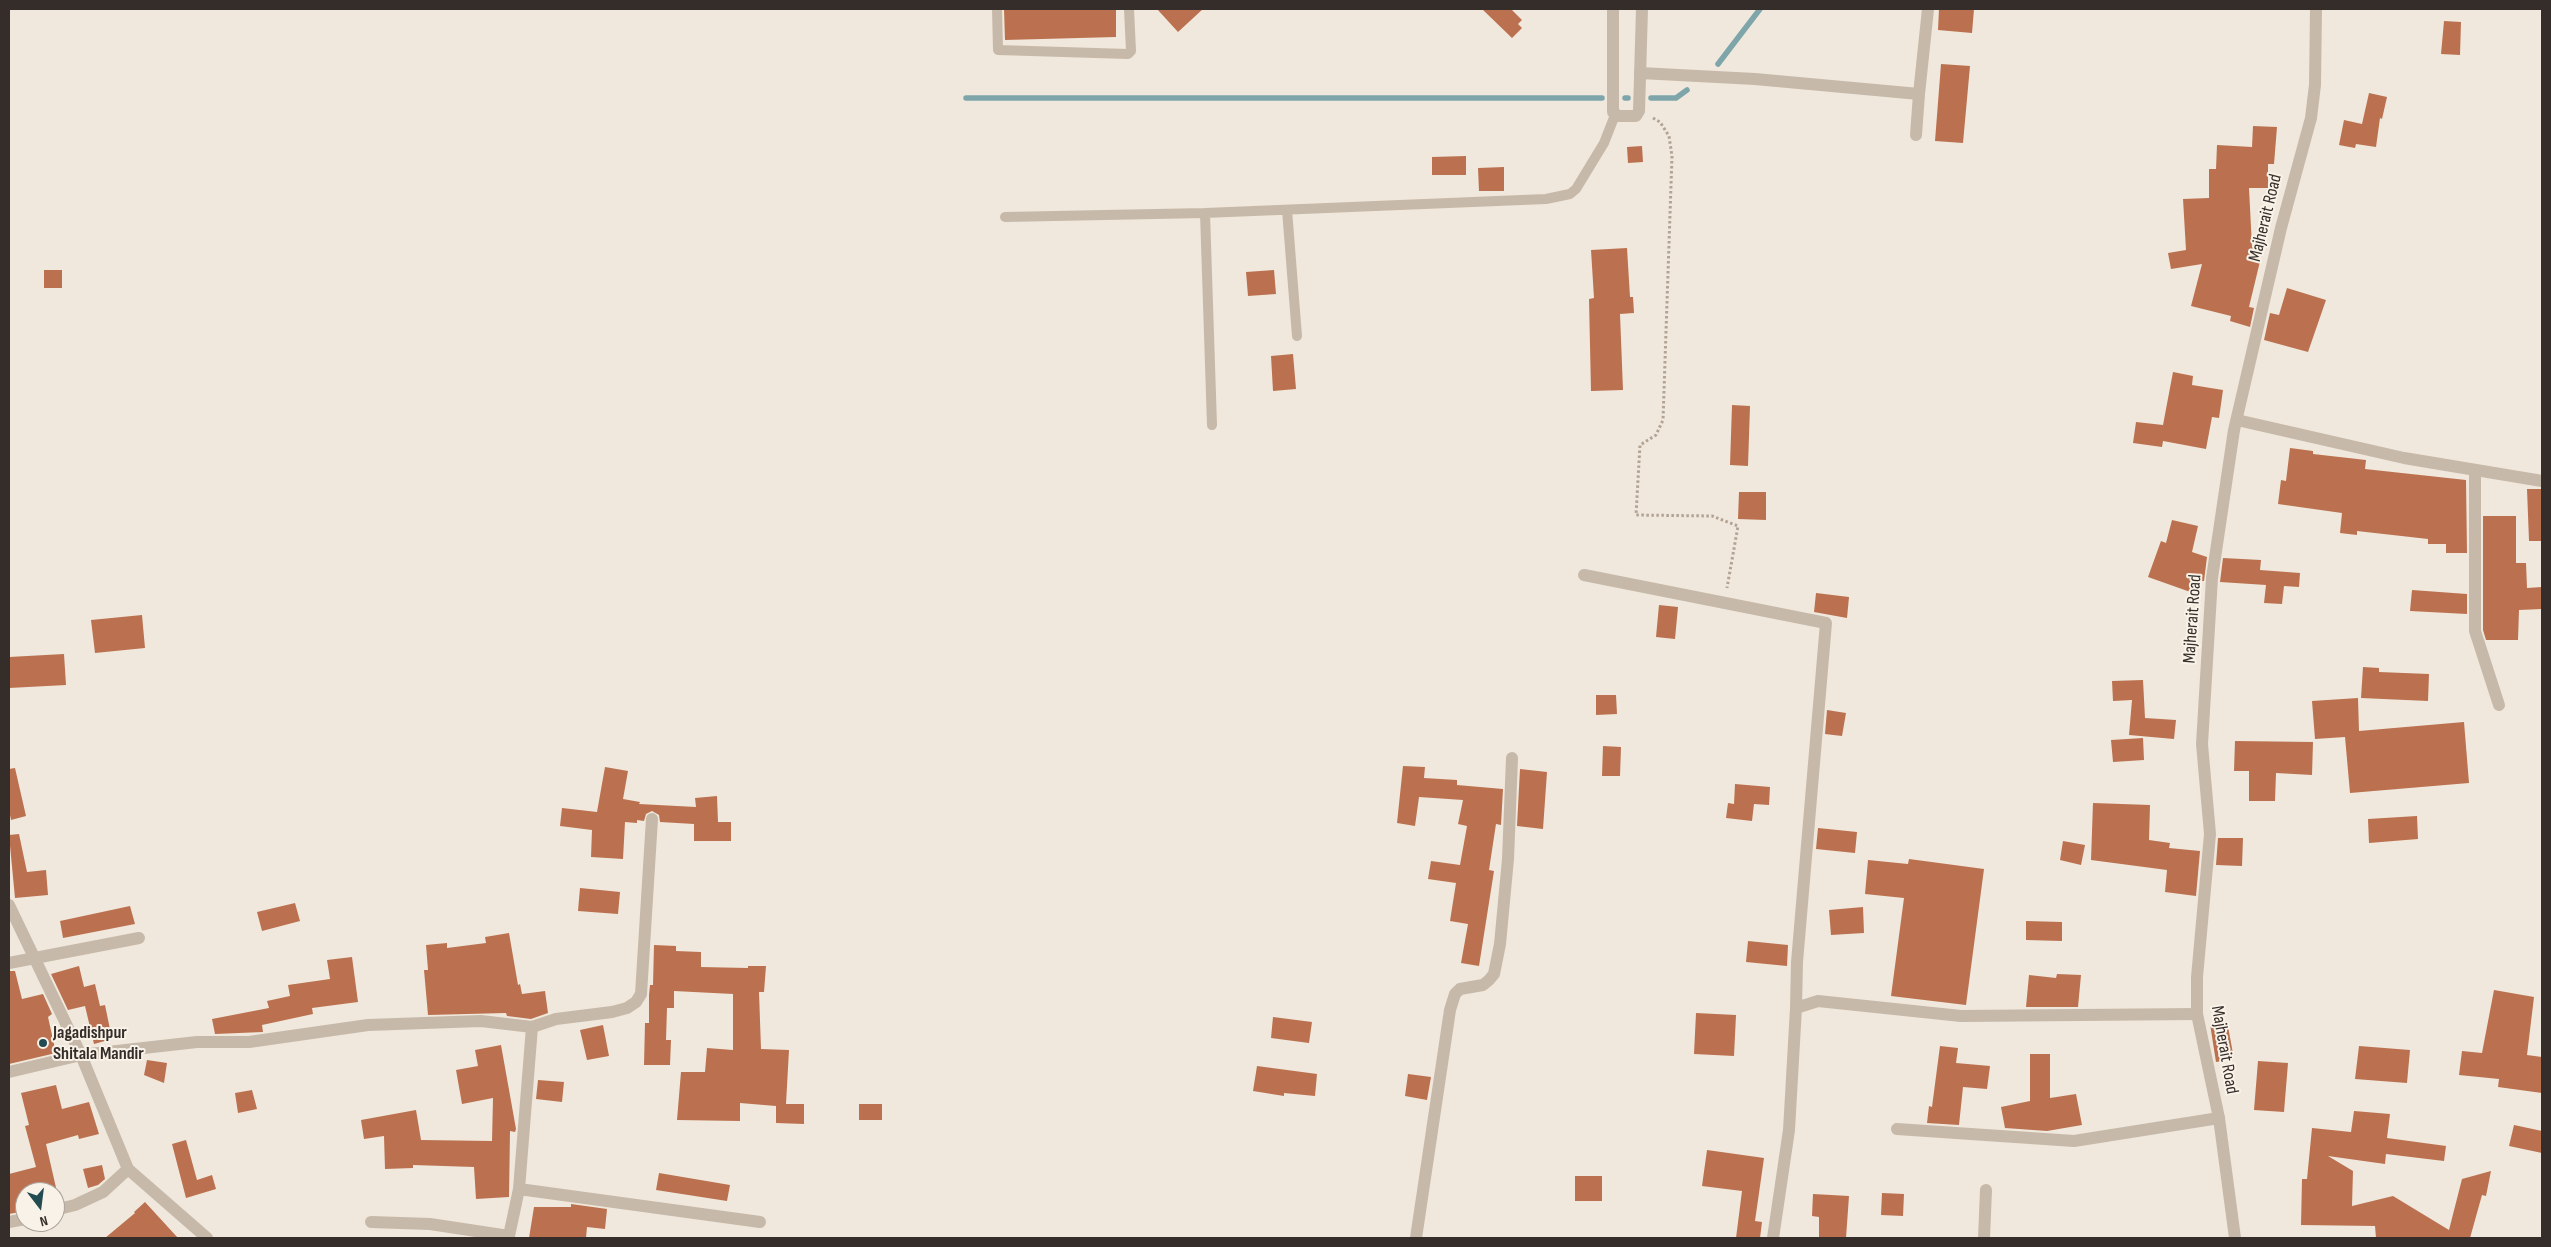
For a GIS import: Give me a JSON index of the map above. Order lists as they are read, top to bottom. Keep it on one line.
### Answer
{"streets":{"street":["Majherait Road"]},"places":["Jagadishpur Shitala Mandir"],"north":"bottom"}
